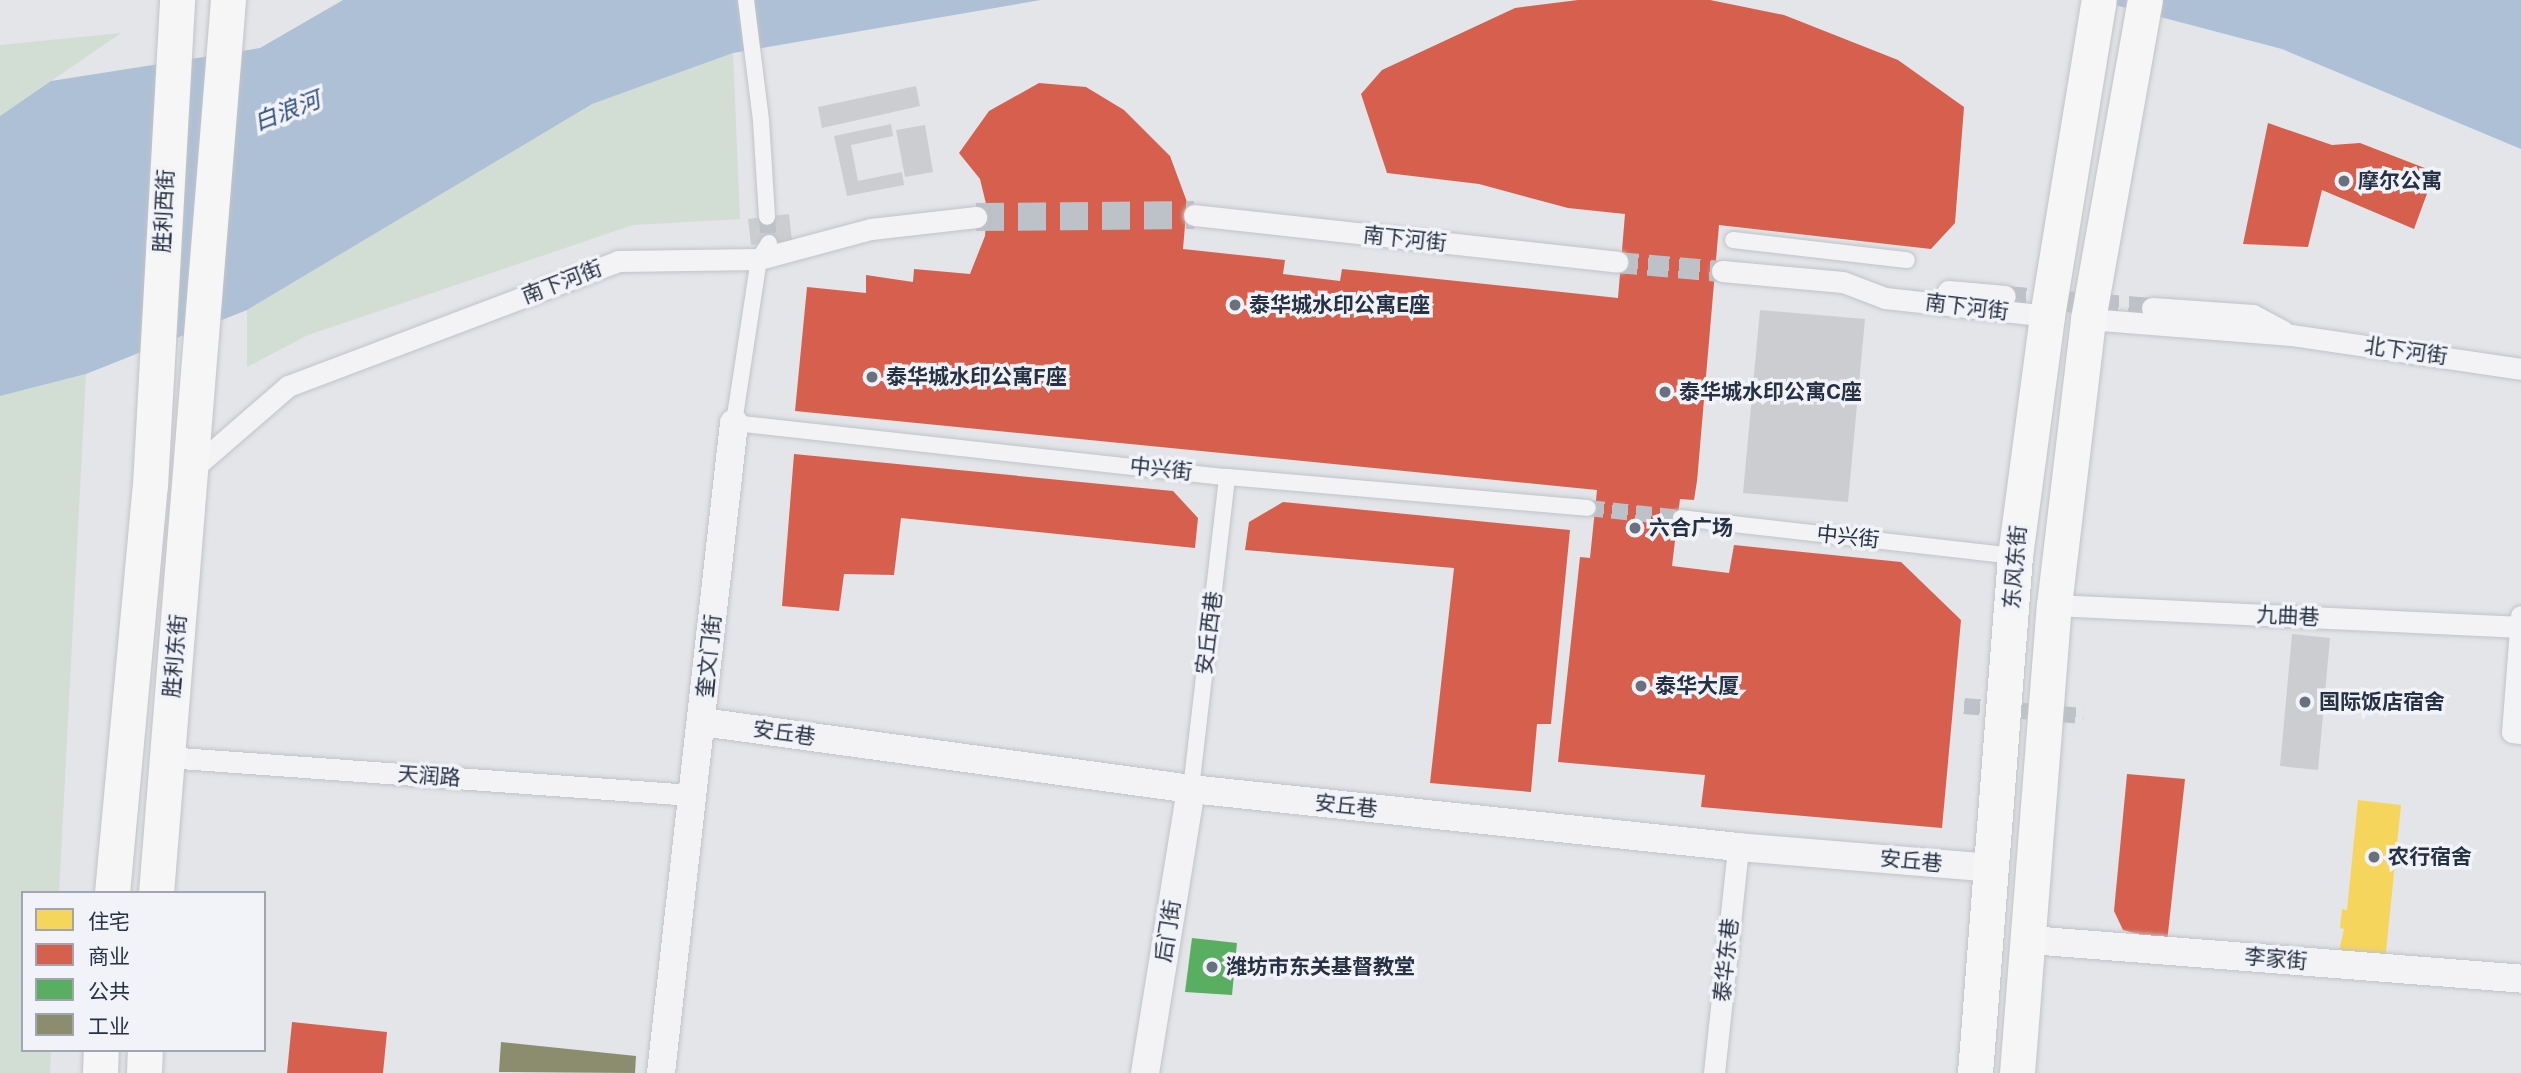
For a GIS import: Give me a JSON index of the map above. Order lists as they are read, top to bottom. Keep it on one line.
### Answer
{"streets":{"main road":["胜利西街","东风东街","胜利东街"],"street":["南下河街","北下河街","中兴街","九曲巷","安丘西巷","奎文门街","安丘巷","天润路","后门街","李家街","泰华东巷"]},"crossings":[["胜利西街","胜利东街"],["南下河街","东风东街"],["南下河街","胜利东街"],["南下河街","奎文门街"],["北下河街","东风东街"],["中兴街","东风东街"],["中兴街","安丘西巷"],["中兴街","奎文门街"],["东风东街","九曲巷"],["东风东街","安丘巷"],["东风东街","李家街"],["安丘西巷","安丘巷"],["安丘西巷","后门街"],["胜利东街","天润路"],["奎文门街","安丘巷"],["奎文门街","天润路"],["安丘巷","后门街"],["安丘巷","泰华东巷"]],"water":["白浪河"],"places":["摩尔公寓","泰华城水印公寓E座","泰华城水印公寓F座","泰华城水印公寓C座","六合广场","泰华大厦","国际饭店宿舍","农行宿舍","潍坊市东关基督教堂"],"legend":["住宅","商业","公共","工业"]}
